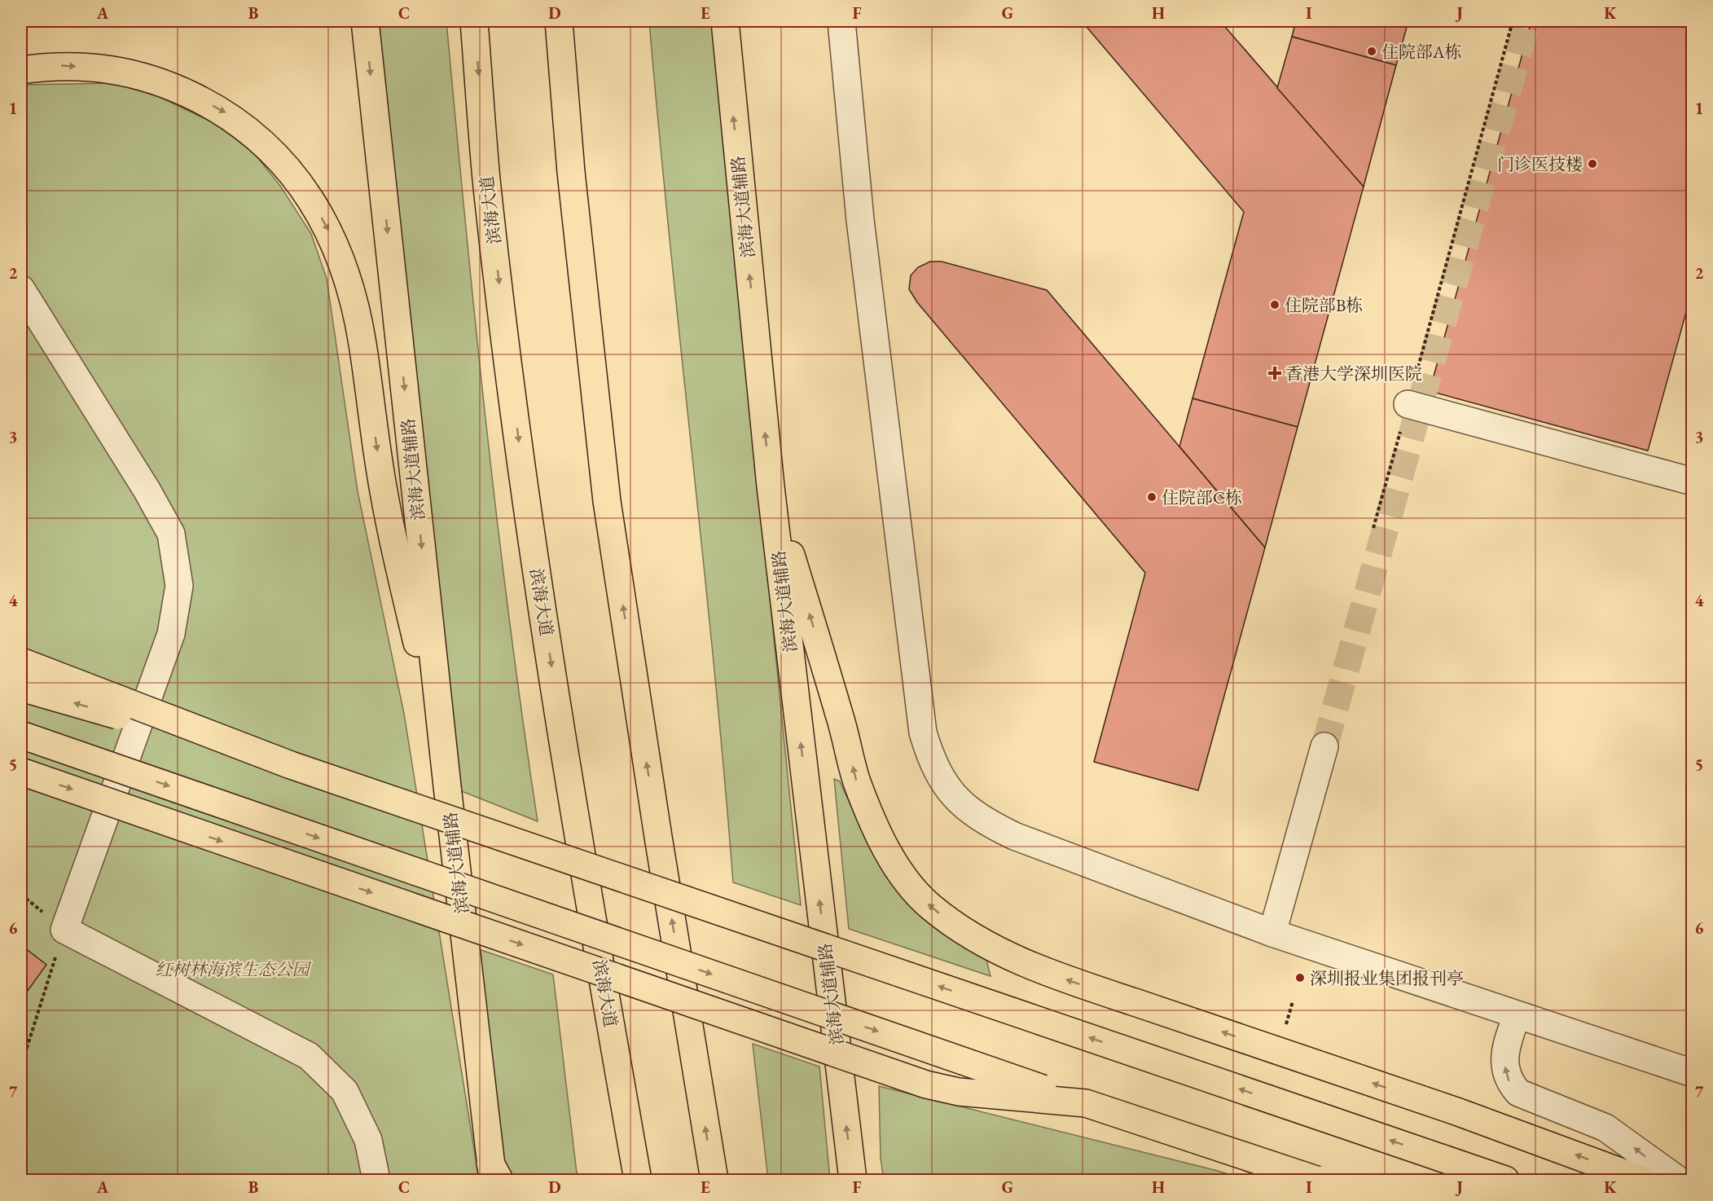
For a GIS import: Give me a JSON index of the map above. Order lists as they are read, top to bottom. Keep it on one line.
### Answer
{"streets":{"main road":["滨海大道辅路","滨海大道"]},"parks":["红树林海滨生态公园"],"places":{"other":["住院部A栋","门诊医技楼","住院部B栋","住院部C栋","深圳报业集团报刊亭"],"health":["香港大学深圳医院"]},"grid":{"columns":["A","B","C","D","E","F","G","H","I","J","K"],"rows":["1","2","3","4","5","6","7"]}}
